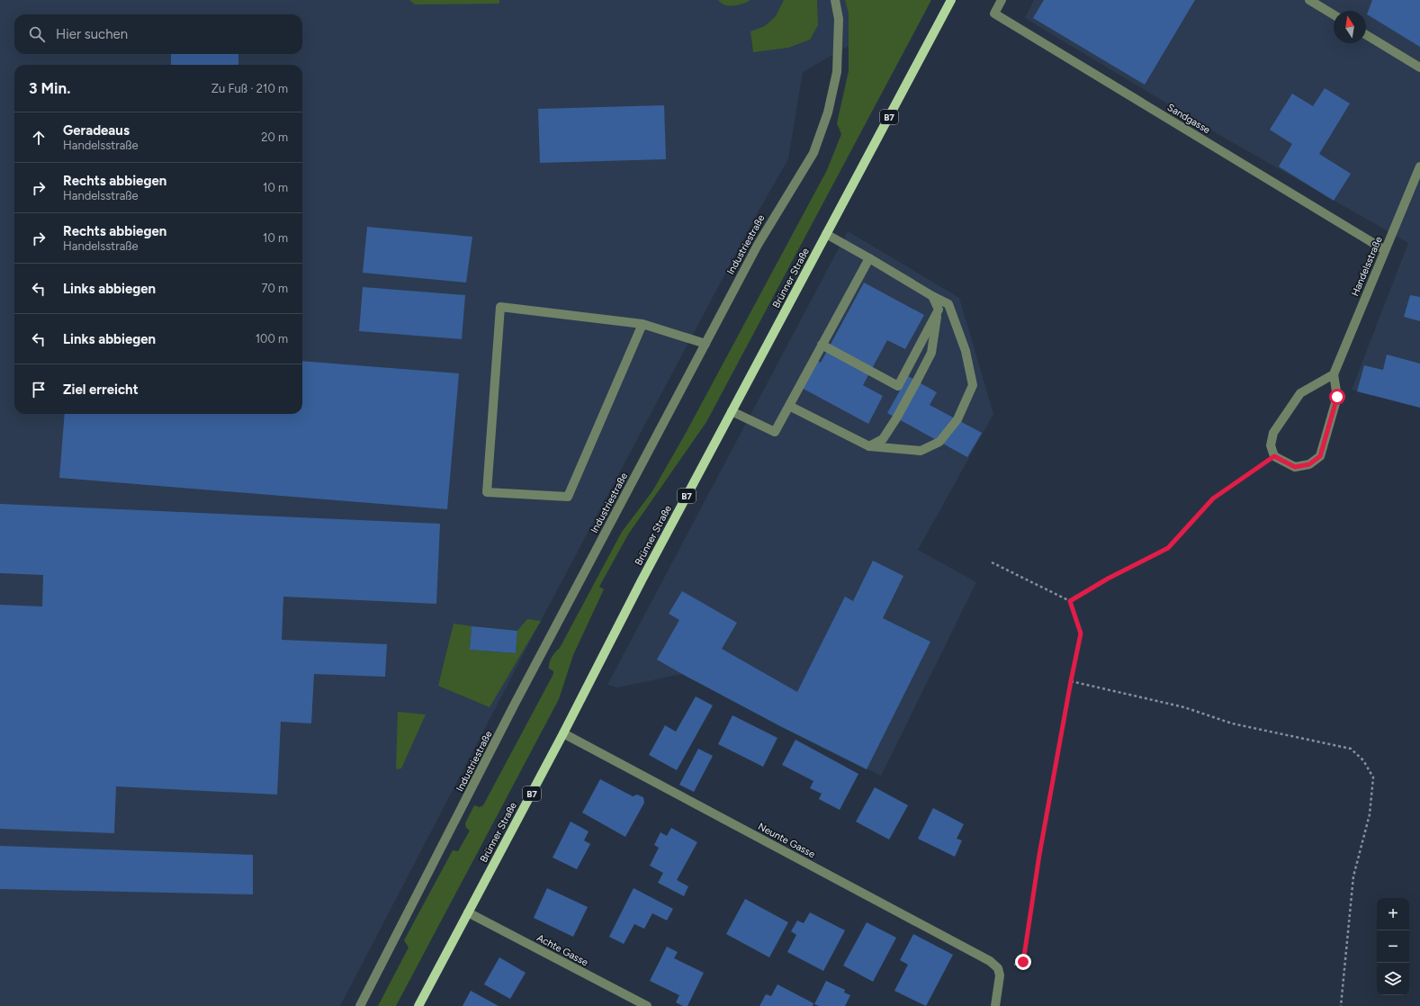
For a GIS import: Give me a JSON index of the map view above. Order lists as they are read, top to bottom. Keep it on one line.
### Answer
{"streets":{"main road":["B7","Brünner Straße"],"street":["Sandgasse","Industriestraße","Handelsstraße","Neunte Gasse","Achte Gasse"]},"crossings":[["Sandgasse","Handelsstraße"],["Brünner Straße","Neunte Gasse"],["Brünner Straße","Achte Gasse"]],"north":"top","page":{"search":"Hier suchen","heading":["3 Min.","Zu Fuß · 210 m"],"list":[["Geradeaus","Handelsstraße","20 m"],["Rechts abbiegen","Handelsstraße","10 m"],["Rechts abbiegen","Handelsstraße","10 m"],["Links abbiegen","70 m"],["Links abbiegen","100 m"],"Ziel erreicht"],"map_buttons":["+","−"]}}
